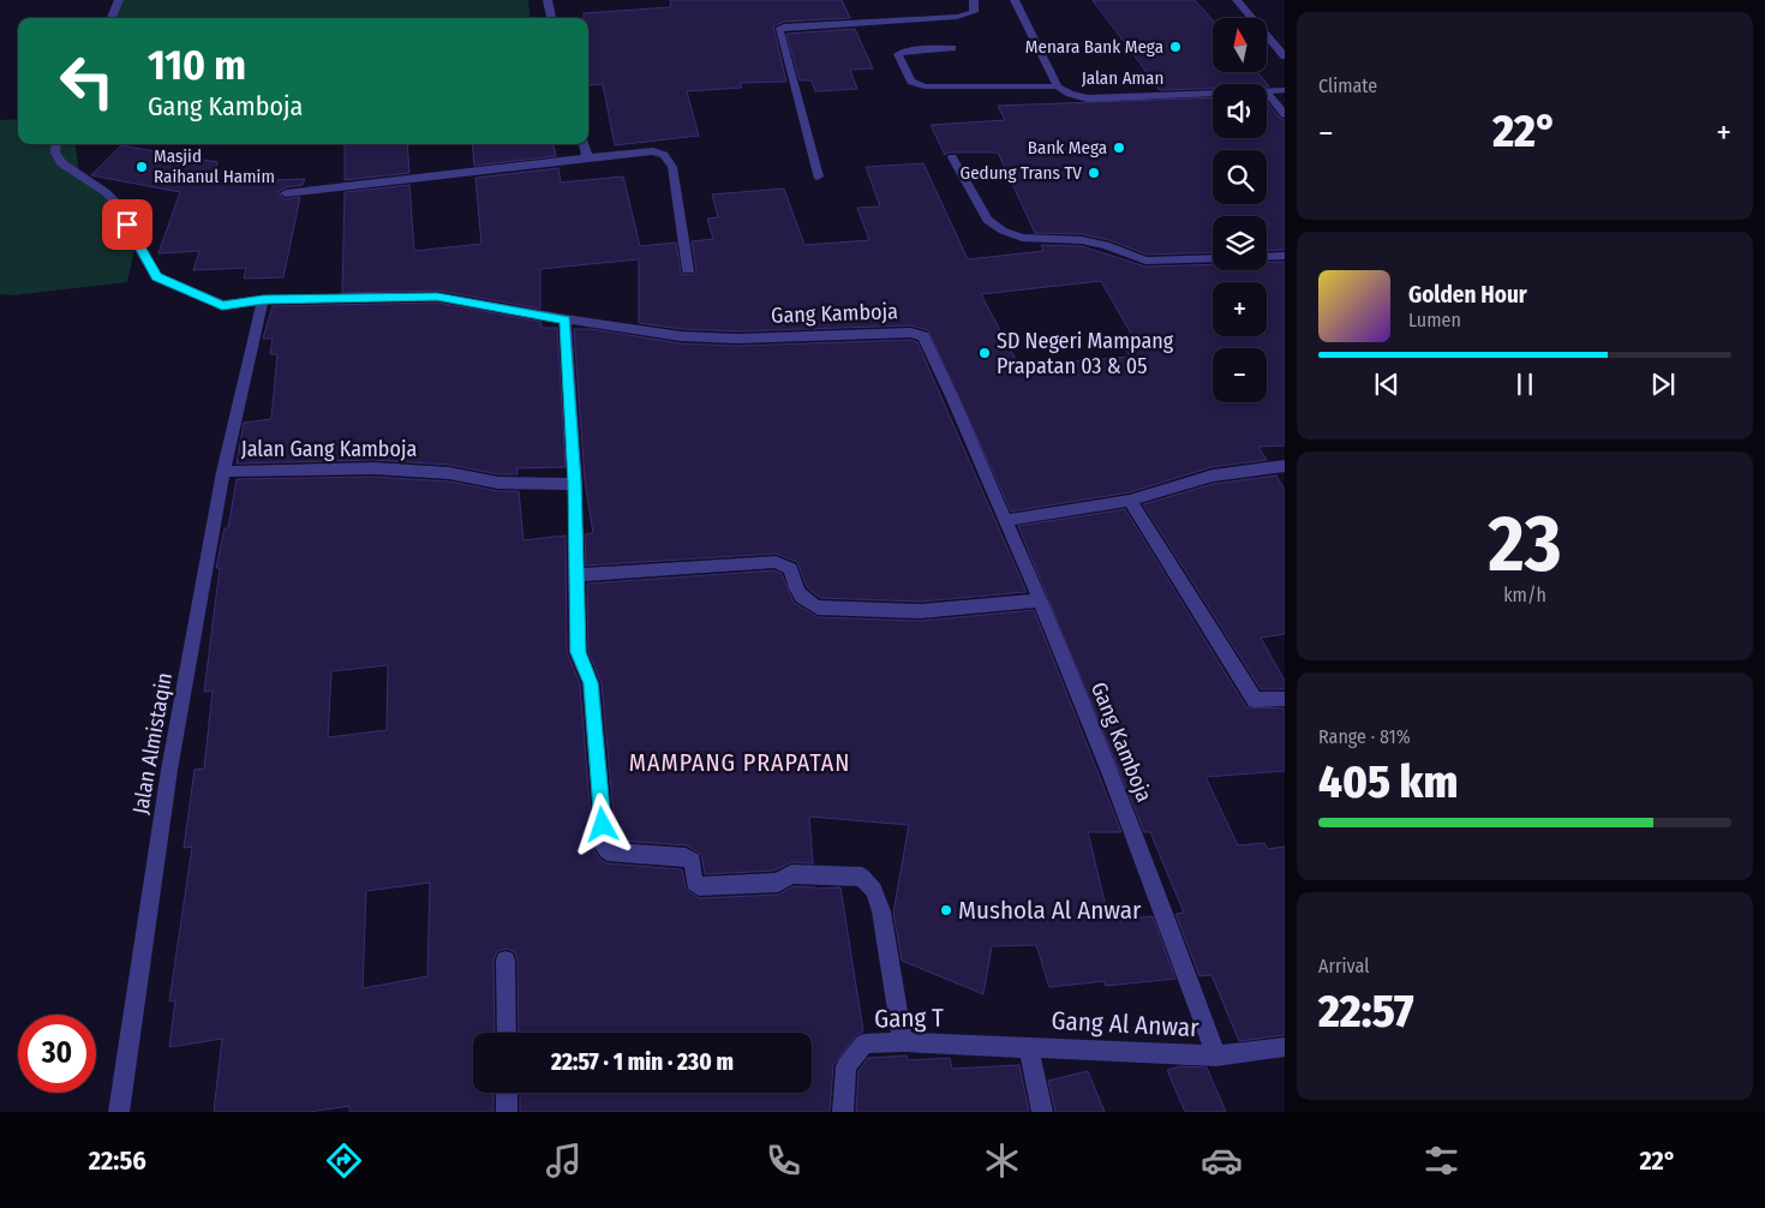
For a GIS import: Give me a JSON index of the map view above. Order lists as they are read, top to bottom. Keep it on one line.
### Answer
{"streets":{"street":["Jalan Aman","Gang Kamboja","Jalan Gang Kamboja","Jalan Almistaqin","Gang T","Gang Al Anwar"]},"crossings":[["Gang Kamboja","Jalan Gang Kamboja"],["Gang Kamboja","Gang Al Anwar"],["Jalan Gang Kamboja","Jalan Almistaqin"],["Gang T","Gang Al Anwar"]],"districts":["MAMPANG PRAPATAN"],"places":["Menara Bank Mega","Bank Mega","Masjid Raihanul Hamim","Gedung Trans TV","SD Negeri Mampang Prapatan 03 & 05","Mushola Al Anwar"],"north":"top","page":{"tile":["Climate",["23","km/h"],["Range · 81%","405 km"],["Arrival","22:57"]],"map_buttons":["+","−"],"turn":["110 m","Gang Kamboja"],"heat":["−","22°","+"],"song":["Golden Hour","Lumen"],"limit":"30","trip":"22:57 · 1 min · 230 m","tabs":["22:56","22°"]}}
